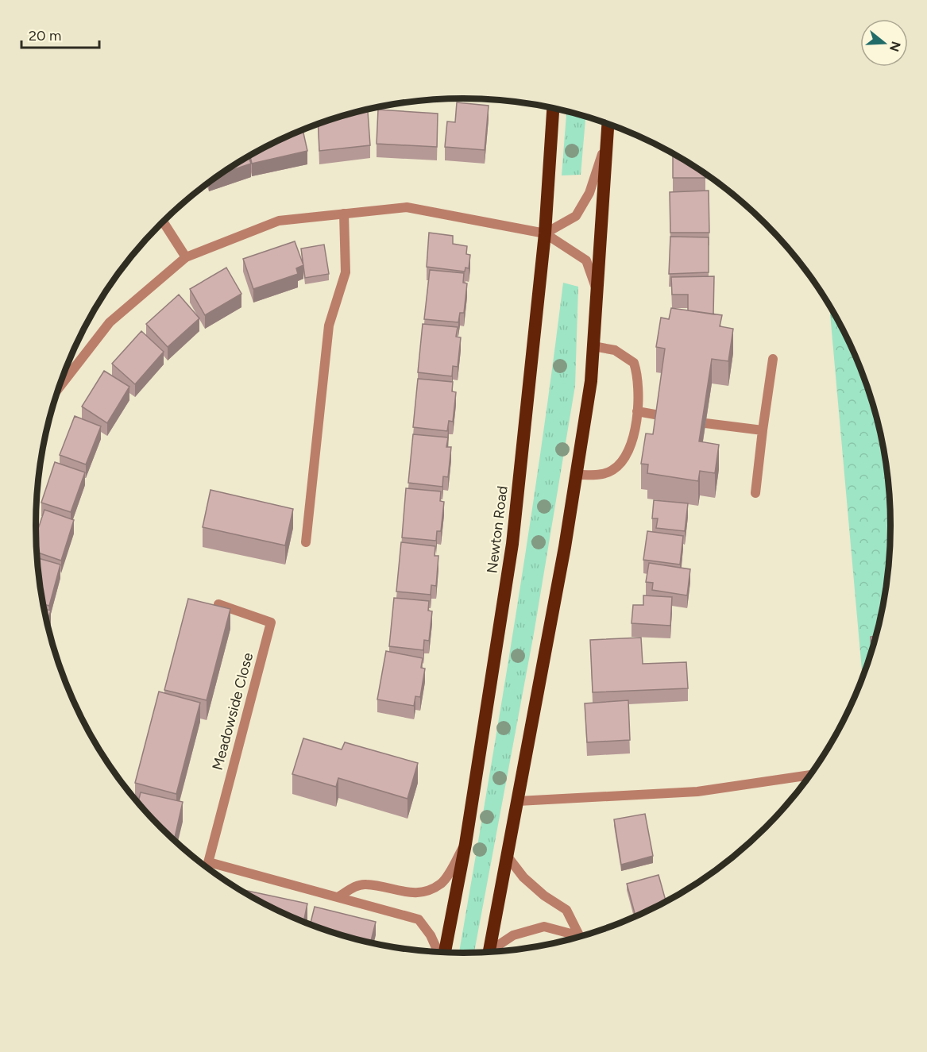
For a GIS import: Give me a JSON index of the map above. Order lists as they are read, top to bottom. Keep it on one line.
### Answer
{"streets":{"highway":["Newton Road"],"street":["Meadowside Close"]},"scale_bar":"20 m","north":"right"}
